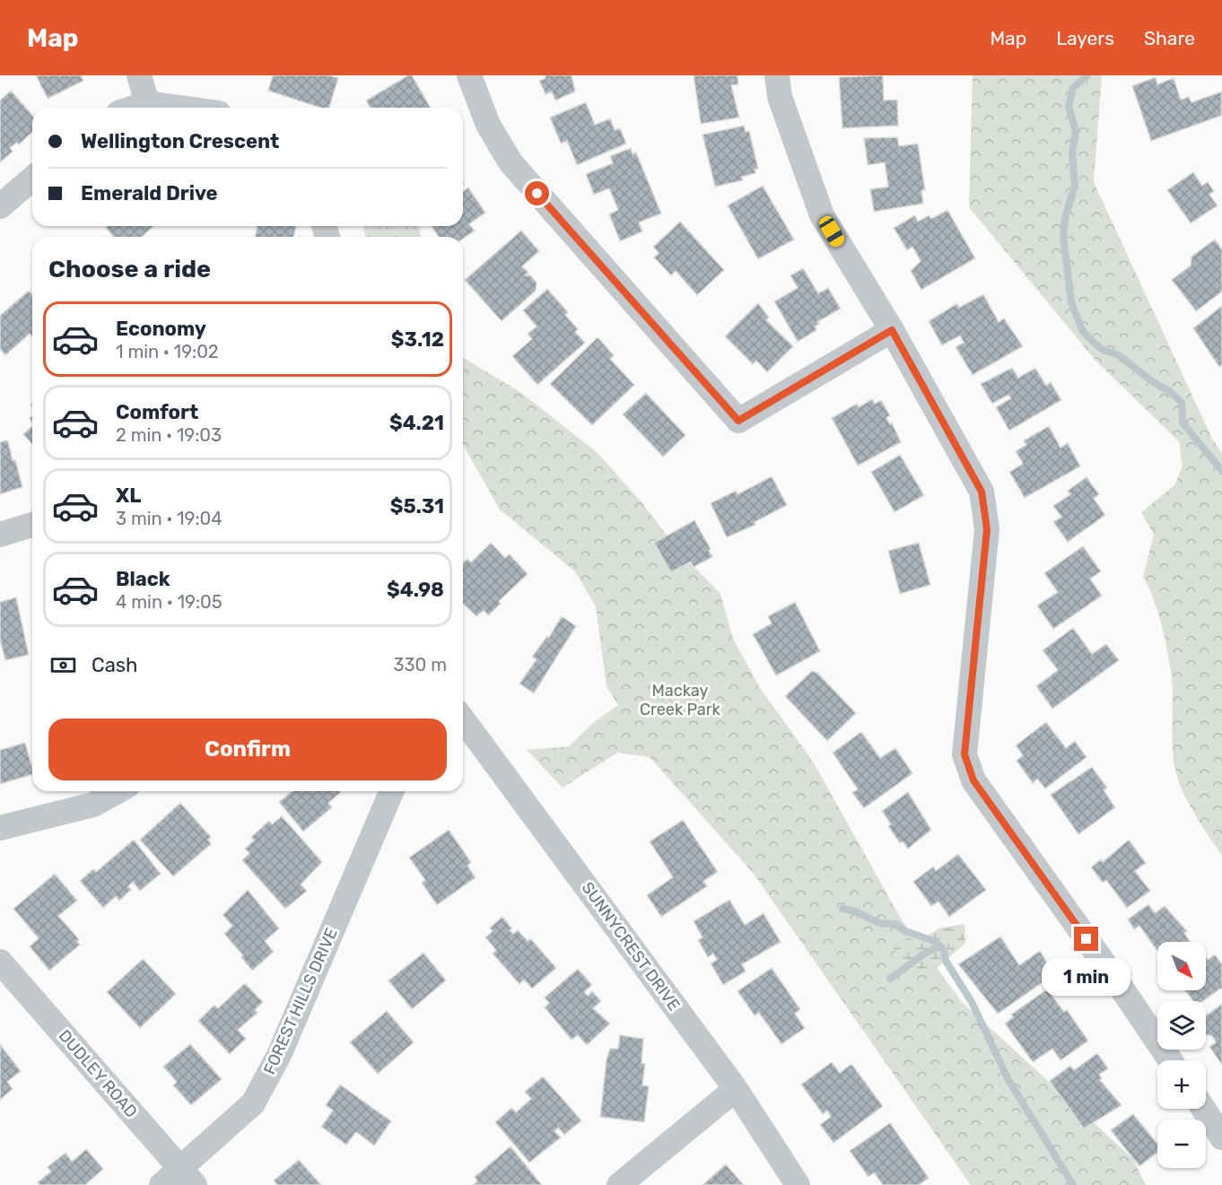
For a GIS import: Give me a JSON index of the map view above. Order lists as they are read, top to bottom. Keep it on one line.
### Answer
{"streets":{"street":["SUNNYCREST DRIVE","FOREST HILLS DRIVE","DUDLEY ROAD"]},"crossings":[["FOREST HILLS DRIVE","DUDLEY ROAD"]],"parks":["Mackay Creek Park"],"north":"bottom right","page":{"header":"Map","nav":["Map","Layers","Share"],"banner":["Wellington Crescent","Emerald Drive"],"heading":"Choose a ride","list":[{"name":"Economy","note":"1 min · 19:02","value":"$3.12"},{"name":"Comfort","note":"2 min · 19:03","value":"$4.21"},{"name":"XL","note":"3 min · 19:04","value":"$5.31"},{"name":"Black","note":"4 min · 19:05","value":"$4.98"}],"pay":["Cash","330 m"],"buttons":"Confirm","map_buttons":["+","−"],"bubble":"1 min"}}
